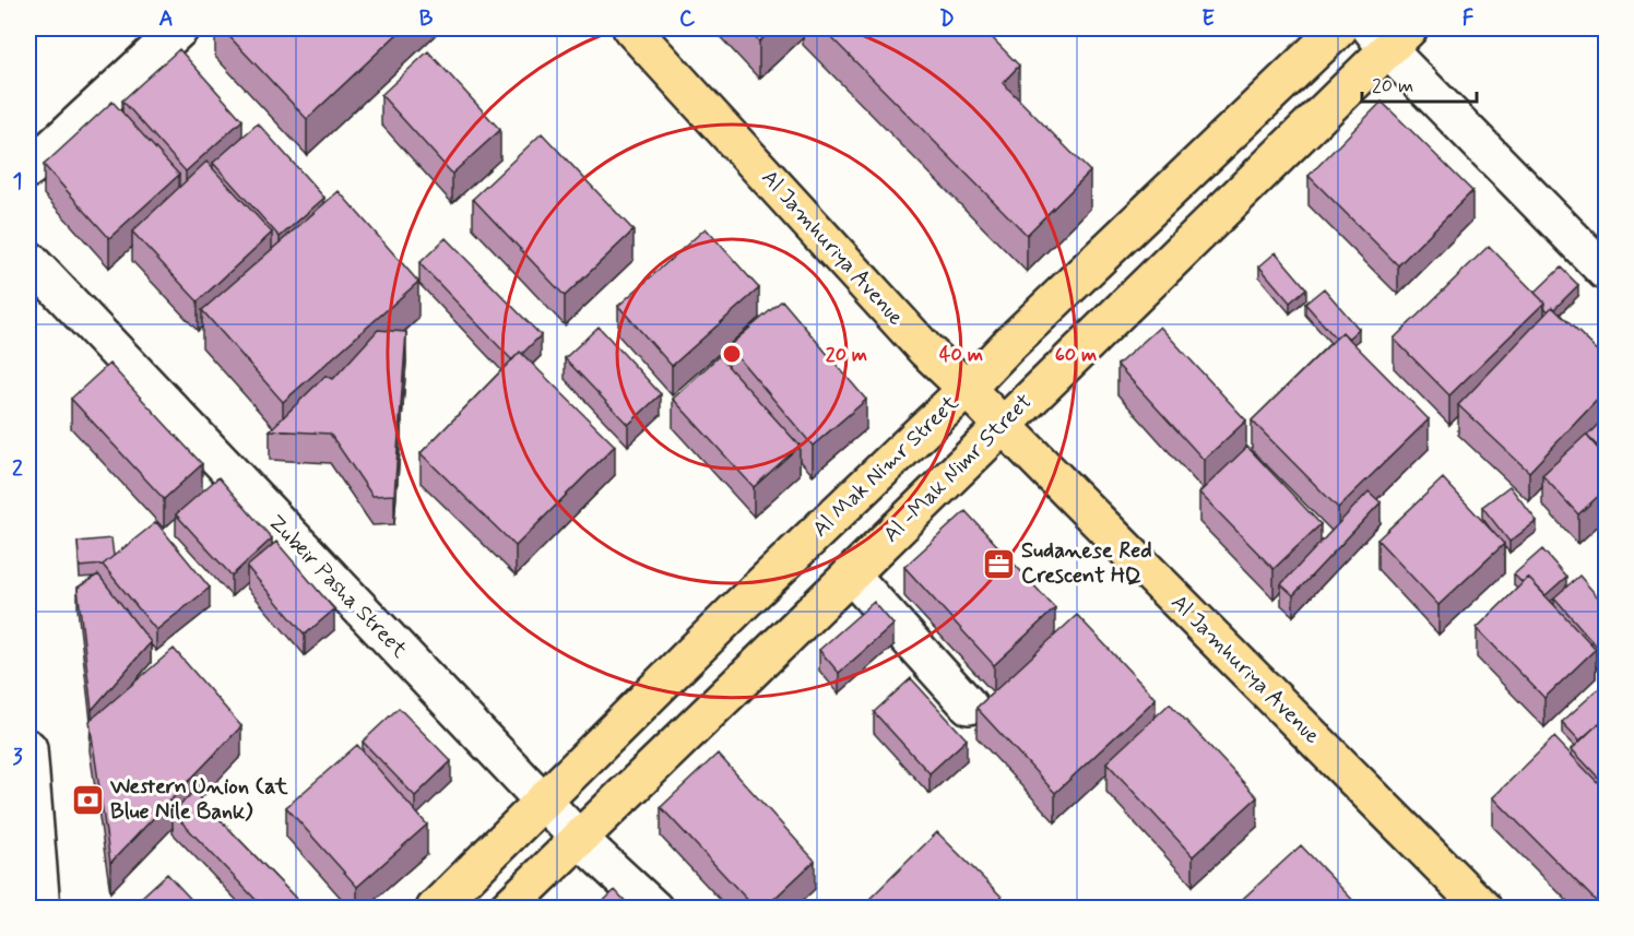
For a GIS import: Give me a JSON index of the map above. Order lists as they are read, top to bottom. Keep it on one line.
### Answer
{"streets":{"main road":["Al Jamhuriya Avenue","Al Mak Nimr Street","Al -Mak Nimr Street"],"street":["Zubeir Pasha Street"]},"crossings":[["Al Jamhuriya Avenue","Al Mak Nimr Street"],["Al Jamhuriya Avenue","Al -Mak Nimr Street"],["Al Mak Nimr Street","Zubeir Pasha Street"],["Al -Mak Nimr Street","Zubeir Pasha Street"]],"places":{"office":["Sudanese Red Crescent HQ"],"bank":["Western Union (at Blue Nile Bank)"]},"scale_bar":"20 m","grid":{"columns":["A","B","C","D","E","F"],"rows":["1","2","3"]},"rings":["20 m","40 m","60 m"]}
